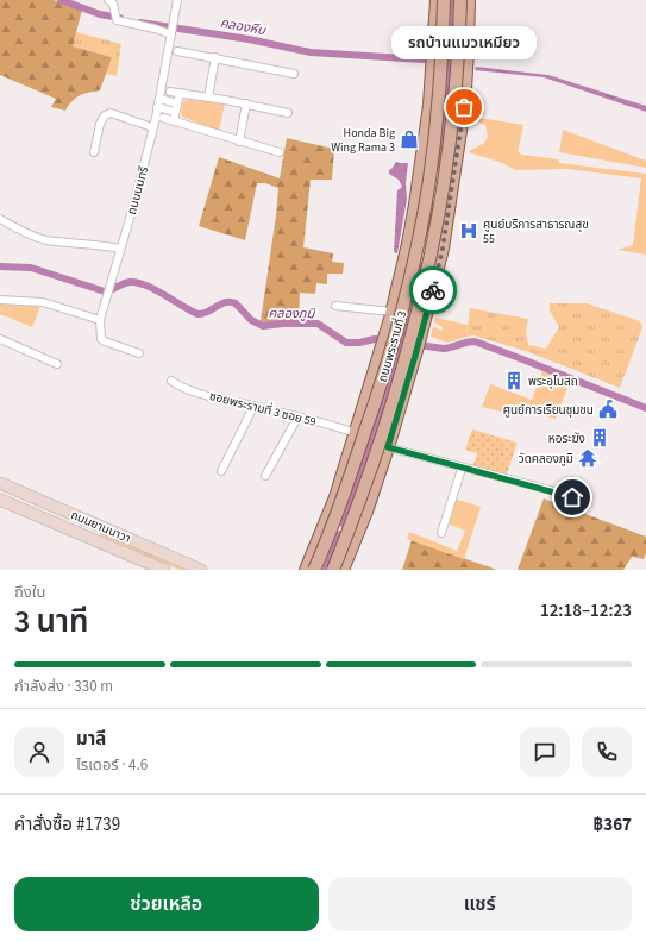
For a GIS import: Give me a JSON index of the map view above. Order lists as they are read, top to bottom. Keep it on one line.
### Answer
{"streets":{"main road":["ถนนพระรามที่ 3","ถนนยานนาวา"],"street":["ถนนนนทรี","ซอยพระรามที่ 3 ซอย 59"]},"crossings":[["ถนนพระรามที่ 3","ซอยพระรามที่ 3 ซอย 59"]],"water":["คลองหีบ","คลองภูมิ"],"places":{"other":["รถบ้านแมวเหมียว"],"shop":["Honda Big Wing Rama 3"],"hospital":["ศูนย์บริการสาธารณสุข 55"],"building":["พระอุโบสถ","หอระฆัง"],"public building":["ศูนย์การเรียนชุมชน"],"temple":["วัดคลองภูมิ"]},"page":{"bubble":"รถบ้านแมวเหมียว","heading":["3 นาที","ถึงใน","12:18–12:23"],"panel":["มาลี","ไรเดอร์ · 4.6","คำสั่งซื้อ #1739","฿367"],"bar":"กำลังส่ง · 330 m","buttons":["ช่วยเหลือ","แชร์"]}}
